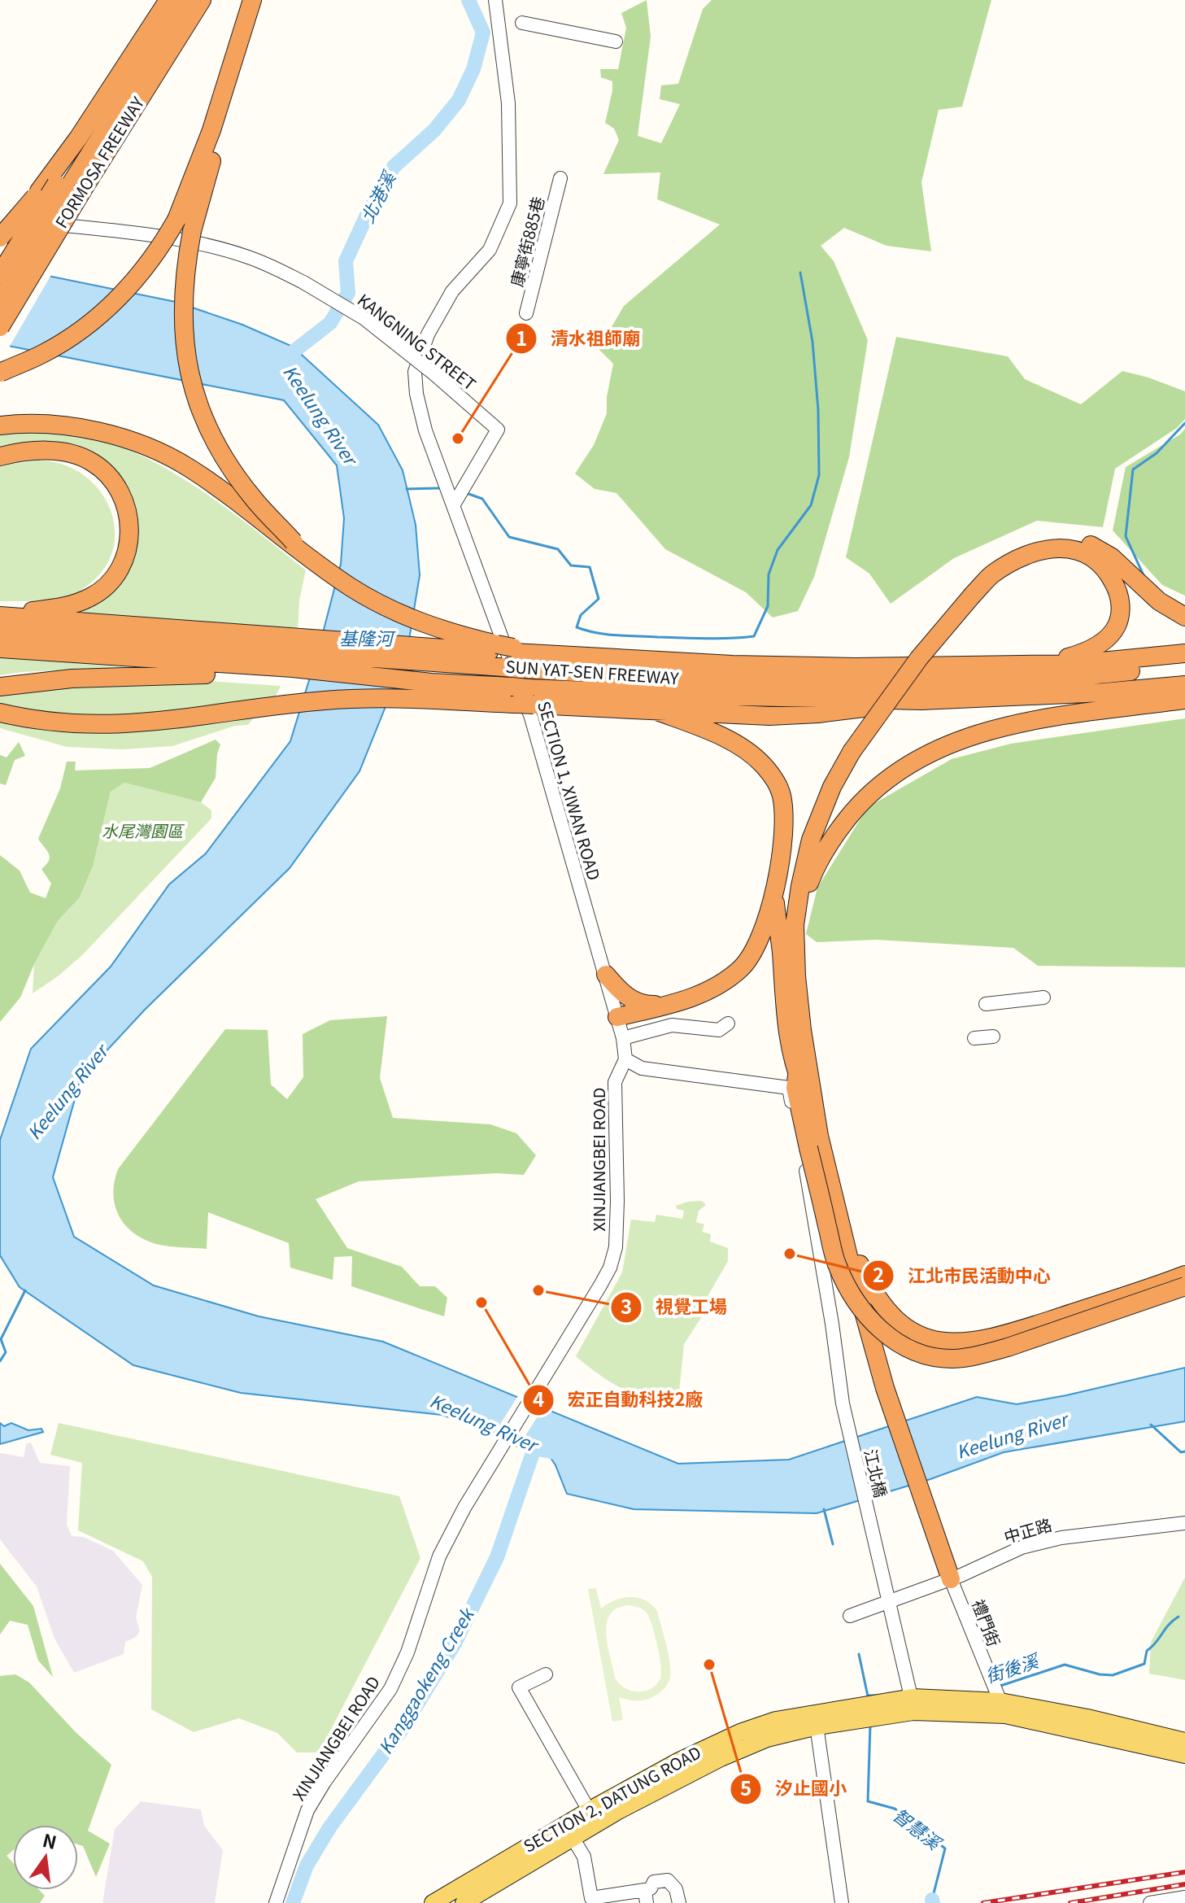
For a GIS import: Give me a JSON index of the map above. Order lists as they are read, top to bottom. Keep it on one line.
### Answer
{"streets":{"highway":["FORMOSA FREEWAY","SUN YAT-SEN FREEWAY"],"main road":["SECTION 2, DATUNG ROAD"],"street":["康寧街885巷","KANGNING STREET","SECTION 1, XIWAN ROAD","XINJIANGBEI ROAD","江北橋","中正路","禮門街"]},"crossings":[["KANGNING STREET","SECTION 1, XIWAN ROAD"],["SECTION 1, XIWAN ROAD","XINJIANGBEI ROAD"],["SECTION 1, XIWAN ROAD","江北橋"],["XINJIANGBEI ROAD","江北橋"],["江北橋","中正路"],["中正路","禮門街"],["禮門街","SECTION 2, DATUNG ROAD"]],"water":["北港溪","Keelung River","基隆河","街後溪","Kanggaokeng Creek","智慧溪"],"parks":["水尾灣園區"],"places":["清水祖師廟","江北市民活動中心","視覺工場","宏正自動科技2廠","汐止國小"],"north":"top"}
